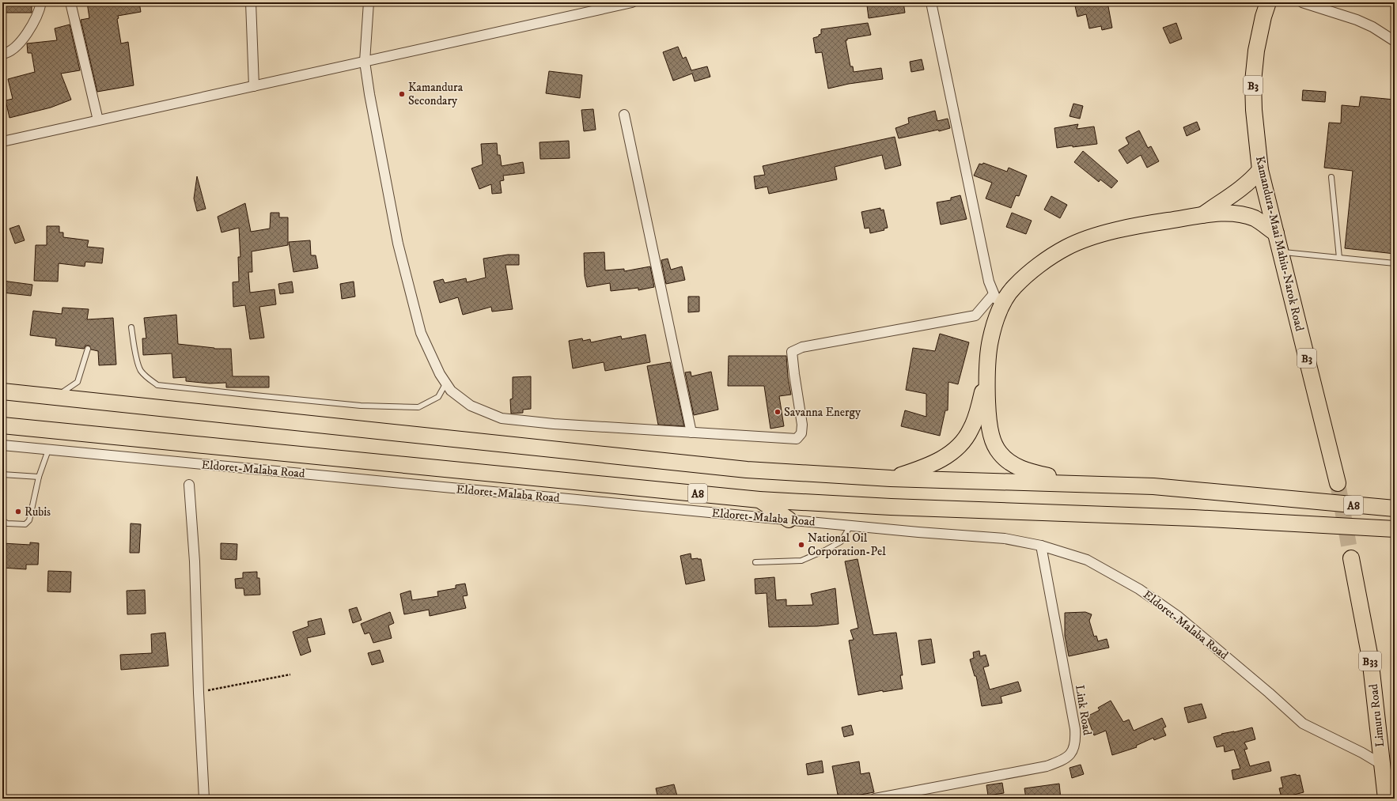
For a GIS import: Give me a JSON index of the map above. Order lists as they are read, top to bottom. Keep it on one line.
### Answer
{"streets":{"highway":["B3","Kamandura-Maai Mahiu-Narok Road","Eldoret-Malaba Road","A8","B33","Limuru Road"],"street":["Link Road"]},"crossings":[["Eldoret-Malaba Road","Link Road"],["Eldoret-Malaba Road","Limuru Road"]],"places":["Kamandura Secondary","Savanna Energy","Rubis","National Oil Corporation-Pel"]}
